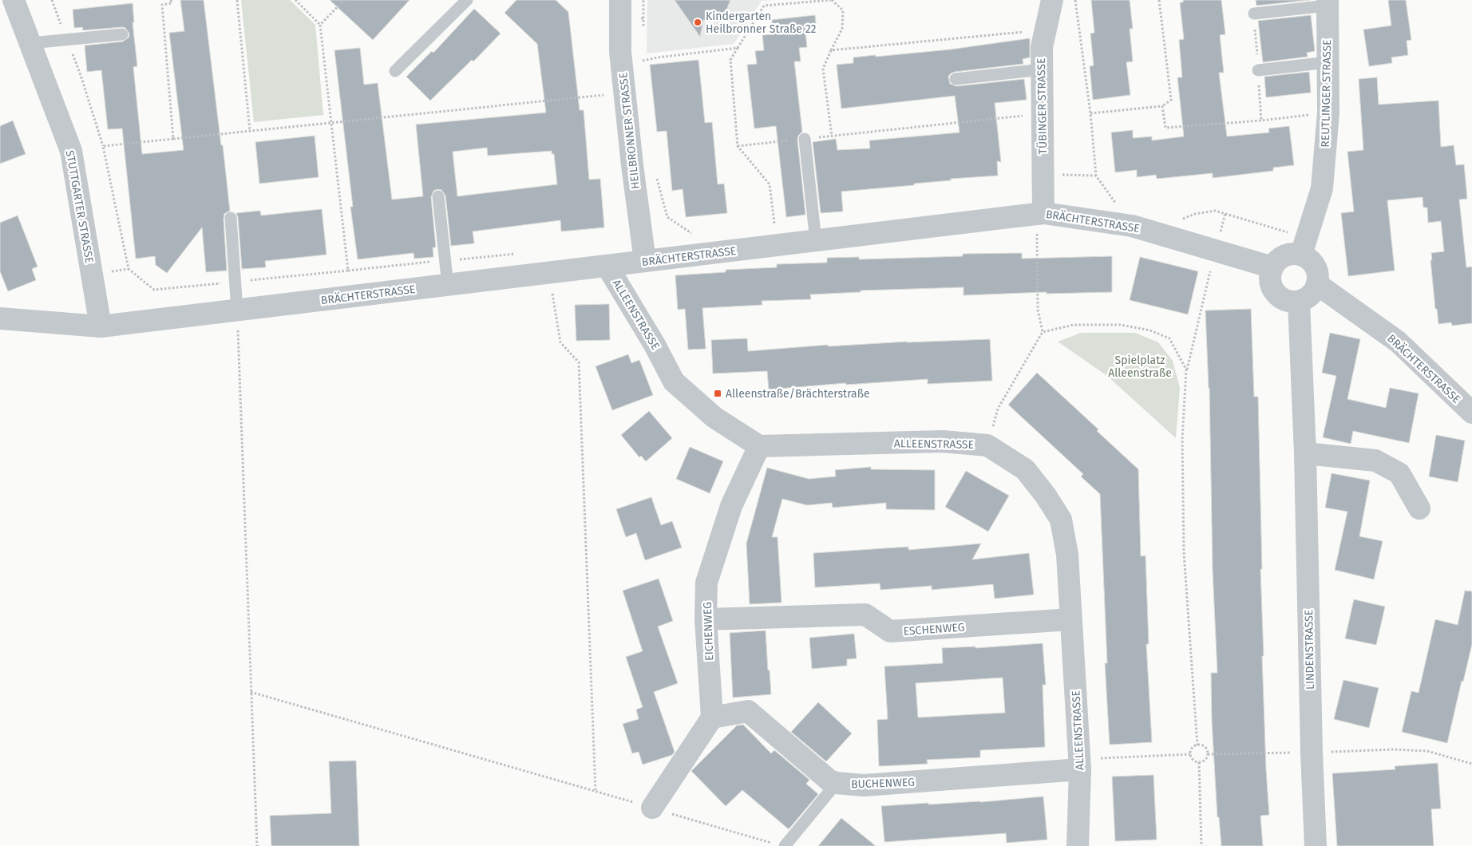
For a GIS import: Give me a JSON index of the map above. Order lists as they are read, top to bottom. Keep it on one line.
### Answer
{"streets":{"street":["REUTLINGER STRASSE","TÜBINGER STRASSE","HEILBRONNER STRASSE","STUTTGARTER STRASSE","BRÄCHTERSTRASSE","ALLEENSTRASSE","ESCHENWEG","EICHENWEG","LINDENSTRASSE","BUCHENWEG"]},"crossings":[["REUTLINGER STRASSE","BRÄCHTERSTRASSE"],["REUTLINGER STRASSE","LINDENSTRASSE"],["TÜBINGER STRASSE","BRÄCHTERSTRASSE"],["HEILBRONNER STRASSE","BRÄCHTERSTRASSE"],["STUTTGARTER STRASSE","BRÄCHTERSTRASSE"],["BRÄCHTERSTRASSE","ALLEENSTRASSE"],["BRÄCHTERSTRASSE","LINDENSTRASSE"],["ALLEENSTRASSE","ESCHENWEG"],["ALLEENSTRASSE","EICHENWEG"],["ALLEENSTRASSE","BUCHENWEG"],["ESCHENWEG","EICHENWEG"],["EICHENWEG","BUCHENWEG"]],"parks":["Spielplatz Alleenstraße"],"places":{"other":["Kindergarten Heilbronner Straße 22"],"transit":["Alleenstraße/Brächterstraße"]}}
